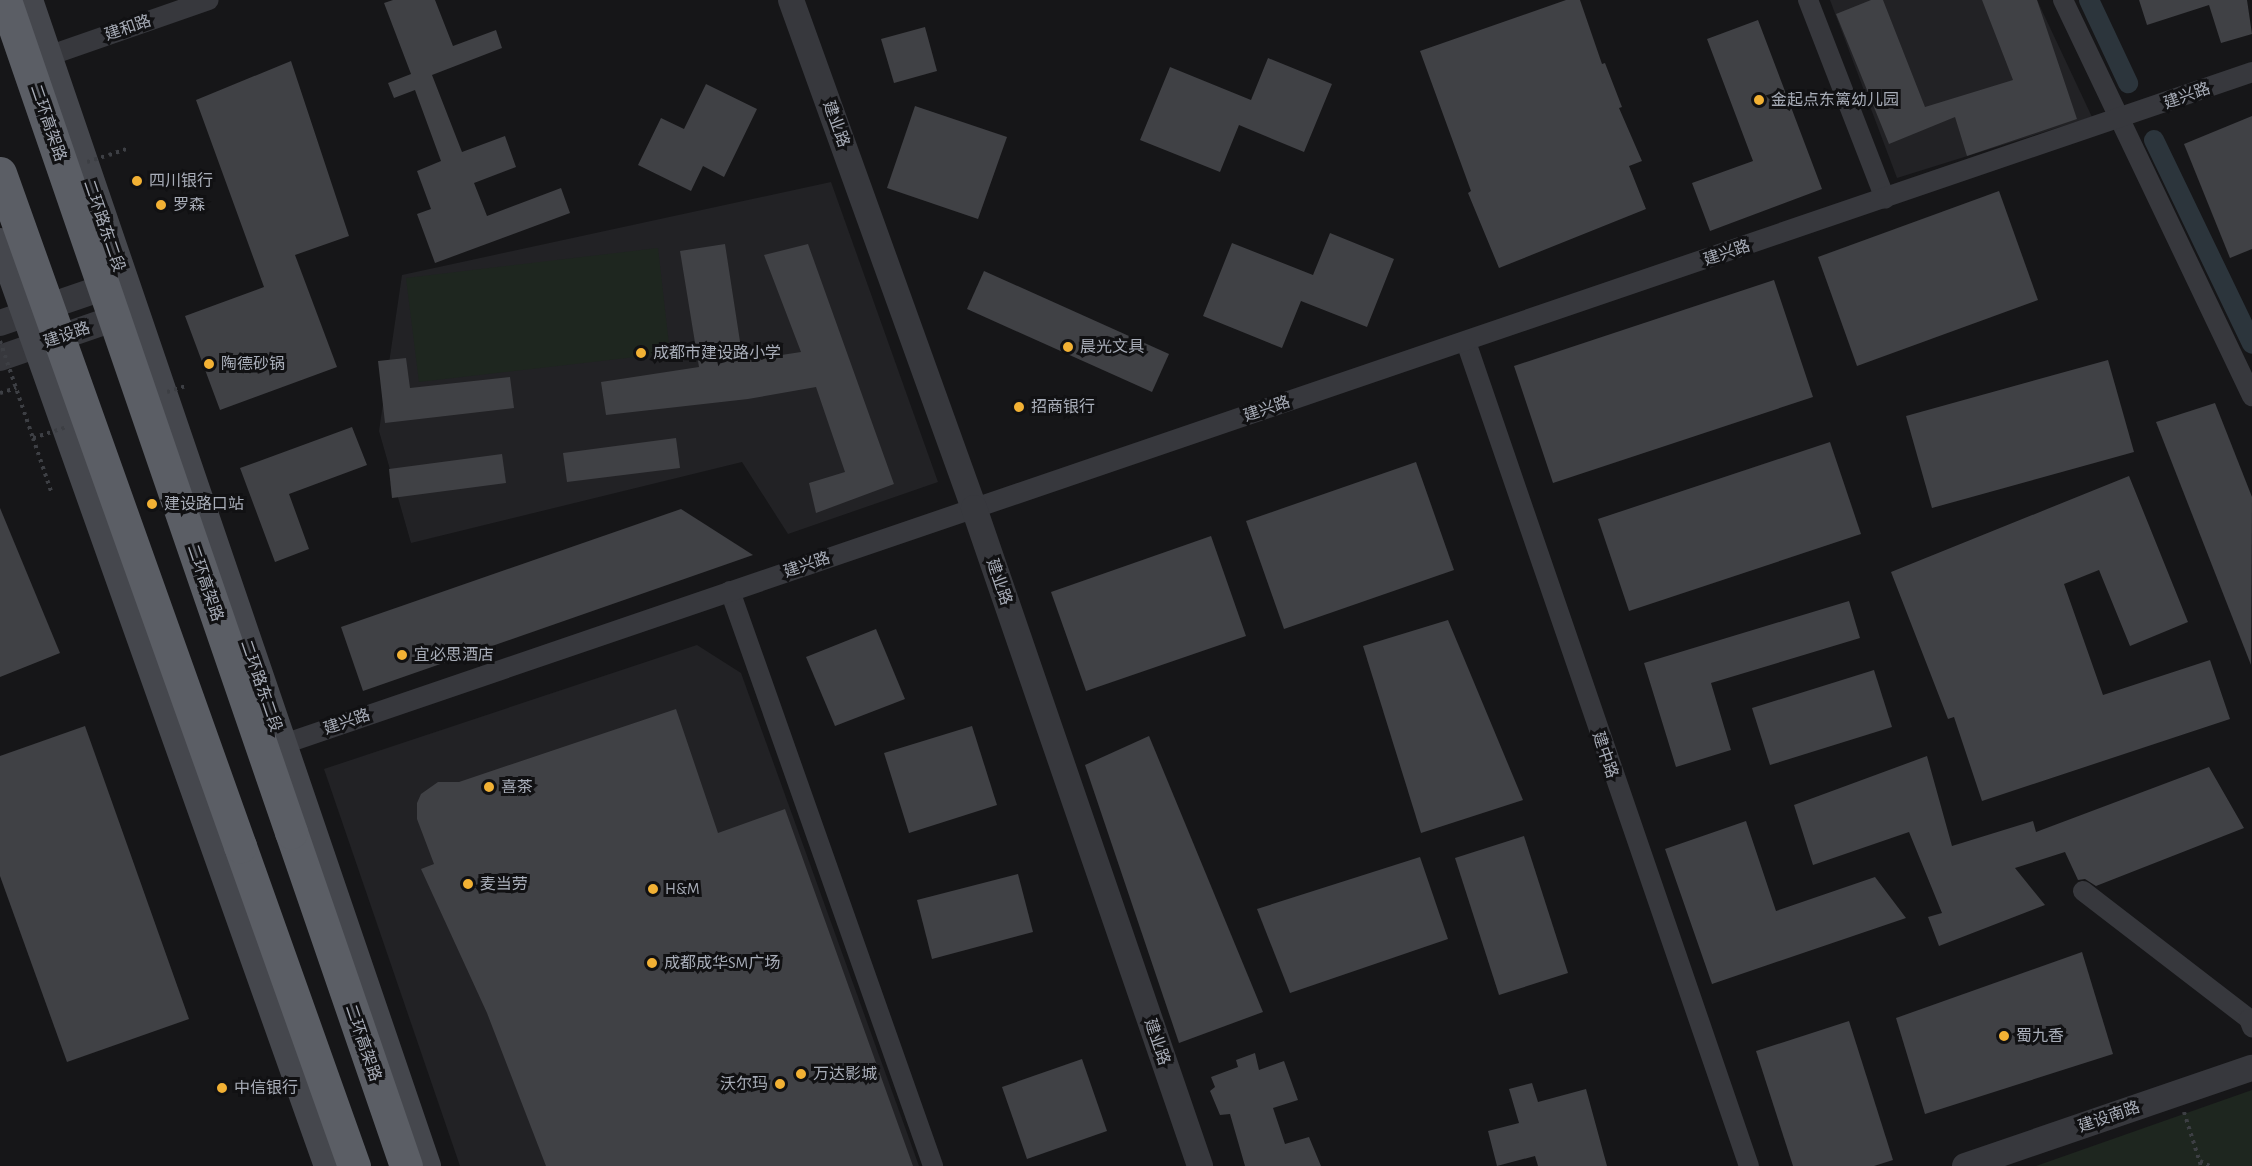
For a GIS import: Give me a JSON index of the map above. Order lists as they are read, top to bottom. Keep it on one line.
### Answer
{"streets":{"highway":["二环高架路"],"main road":["二环路东二段"],"street":["建和路","建兴路","建业路","建设路","建中路","建设南路"]},"crossings":[["建和路","二环路东二段"],["建兴路","建业路"],["建兴路","二环路东二段"],["建兴路","建中路"],["二环路东二段","建设路"]],"places":["金起点东篱幼儿园","四川银行","罗森","晨光文具","成都市建设路小学","陶德砂锅","招商银行","建设路口站","宜必思酒店","喜茶","麦当劳","H&M","成都成华SM广场","蜀九香","万达影城","沃尔玛","中信银行"]}
